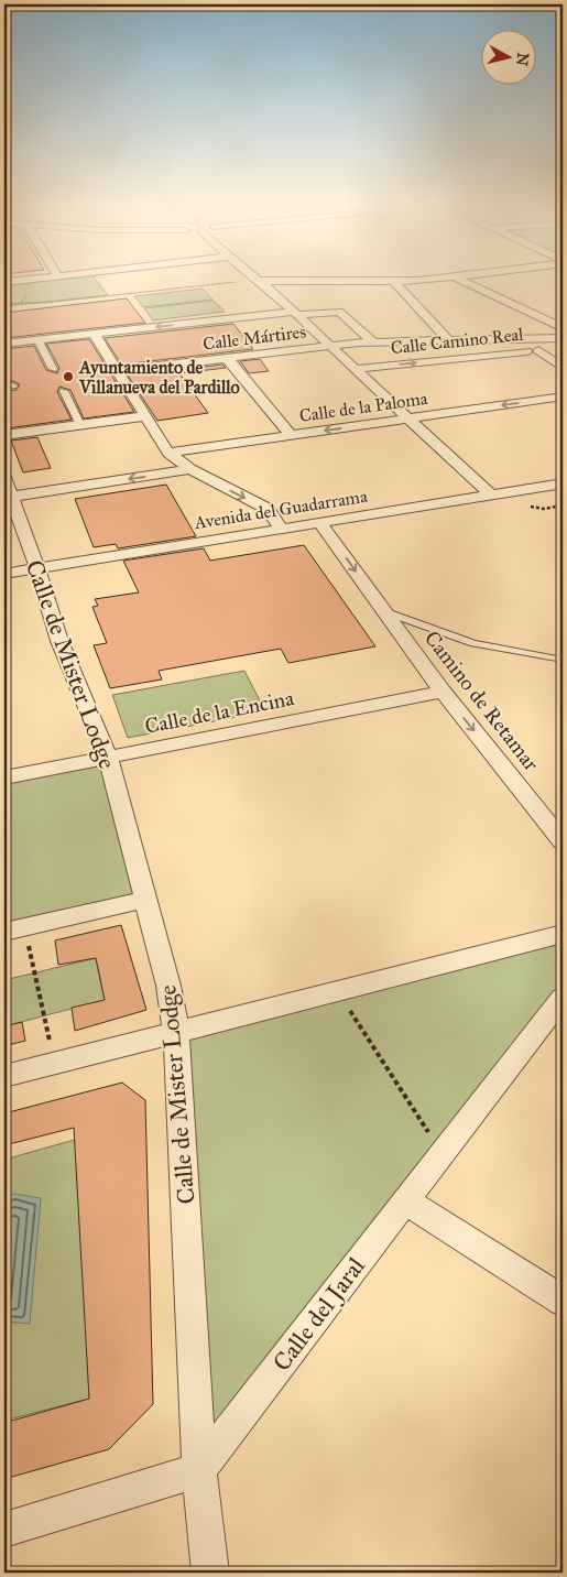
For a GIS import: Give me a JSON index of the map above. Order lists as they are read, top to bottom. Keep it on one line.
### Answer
{"streets":{"street":["Calle Mártires","Calle Camino Real","Calle de la Paloma","Avenida del Guadarrama","Calle de Mister Lodge","Camino de Retamar","Calle de la Encina","Calle del Jaral"]},"crossings":[["Avenida del Guadarrama","Calle de Mister Lodge"],["Avenida del Guadarrama","Camino de Retamar"],["Calle de Mister Lodge","Calle de la Encina"],["Calle de Mister Lodge","Calle del Jaral"],["Camino de Retamar","Calle de la Encina"]],"one_way":["Camino de Retamar"],"places":["Ayuntamiento de Villanueva del Pardillo"],"north":"right"}
